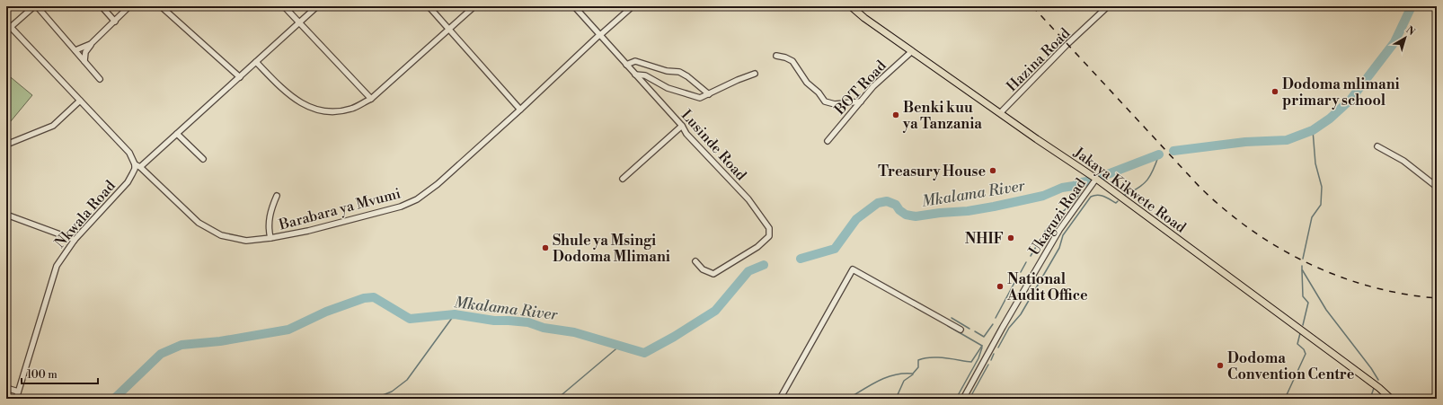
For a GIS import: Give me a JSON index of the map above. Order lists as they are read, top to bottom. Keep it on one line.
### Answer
{"streets":{"main road":["Jakaya Kikwete Road"],"street":["Hazina Road","BOT Road","Lusinde Road","Barabara ya Mvumi","Nkwala Road","Ukaguzi Road"]},"crossings":[["Hazina Road","Jakaya Kikwete Road"],["BOT Road","Jakaya Kikwete Road"],["Lusinde Road","Barabara ya Mvumi"],["Jakaya Kikwete Road","Ukaguzi Road"],["Barabara ya Mvumi","Nkwala Road"]],"water":["Mkalama River"],"places":["Dodoma mlimani primary school","Benki kuu ya Tanzania","Treasury House","NHIF","Shule ya Msingi Dodoma Mlimani","National Audit Office","Dodoma Convention Centre"],"scale_bar":"100 m","north":"top right"}
